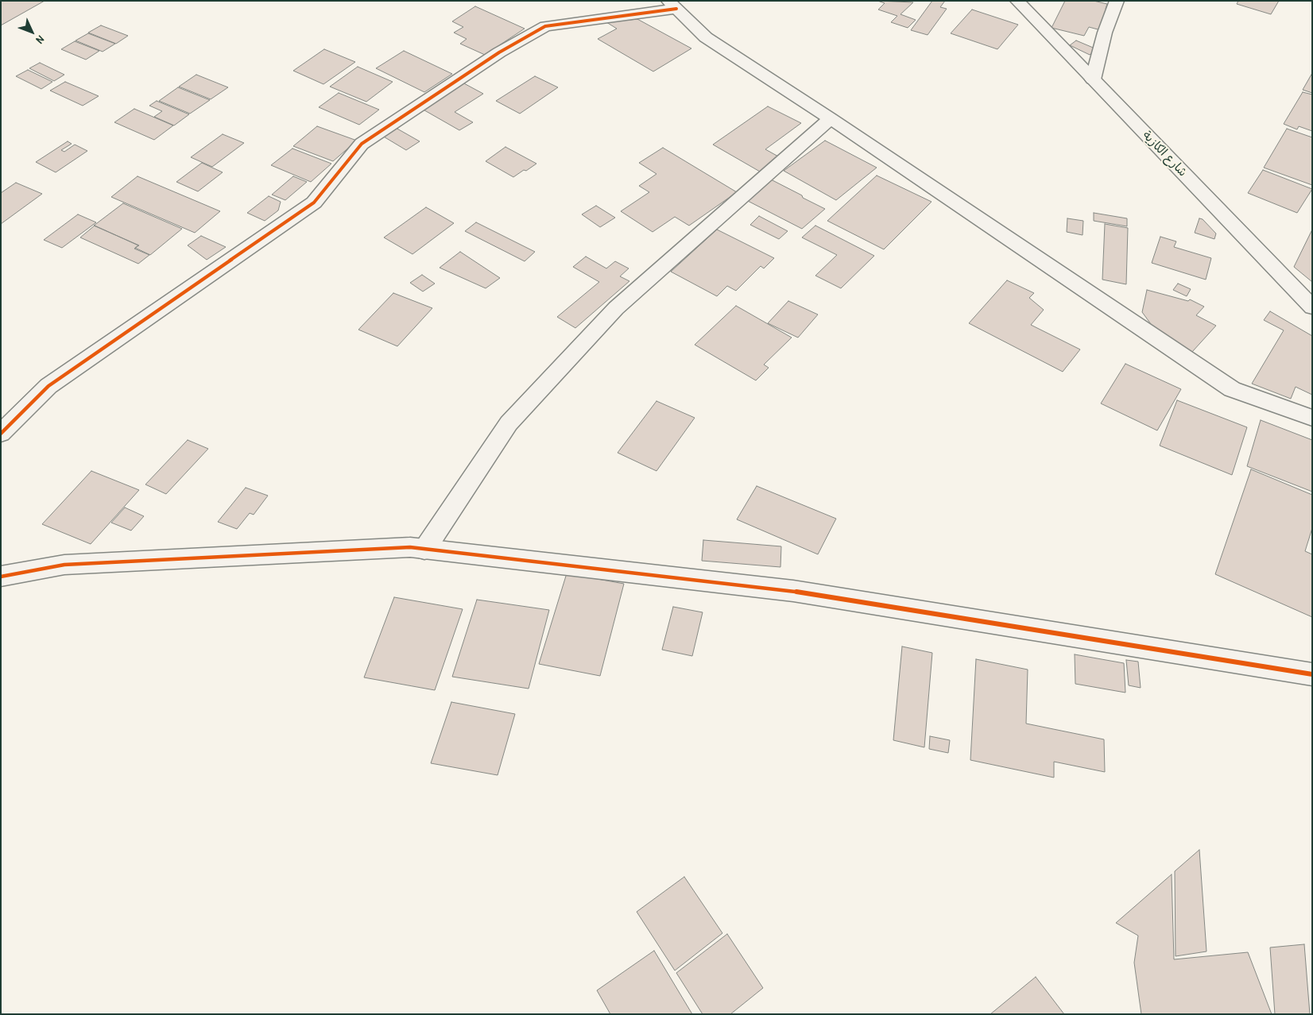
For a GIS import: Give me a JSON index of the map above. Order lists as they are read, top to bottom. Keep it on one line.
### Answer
{"streets":{"street":["شارع الكازية"]},"north":"bottom right"}
